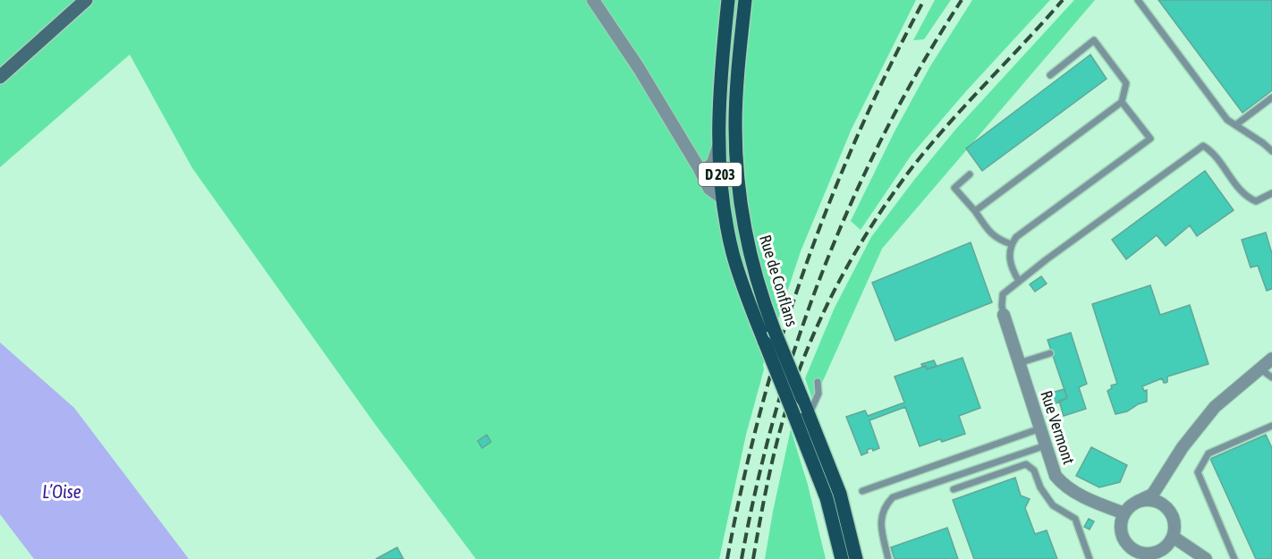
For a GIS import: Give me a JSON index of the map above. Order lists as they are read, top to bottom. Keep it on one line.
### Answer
{"streets":{"main road":["D 203","Rue de Conflans"],"street":["Rue Vermont"]},"water":["L’Oise"]}
